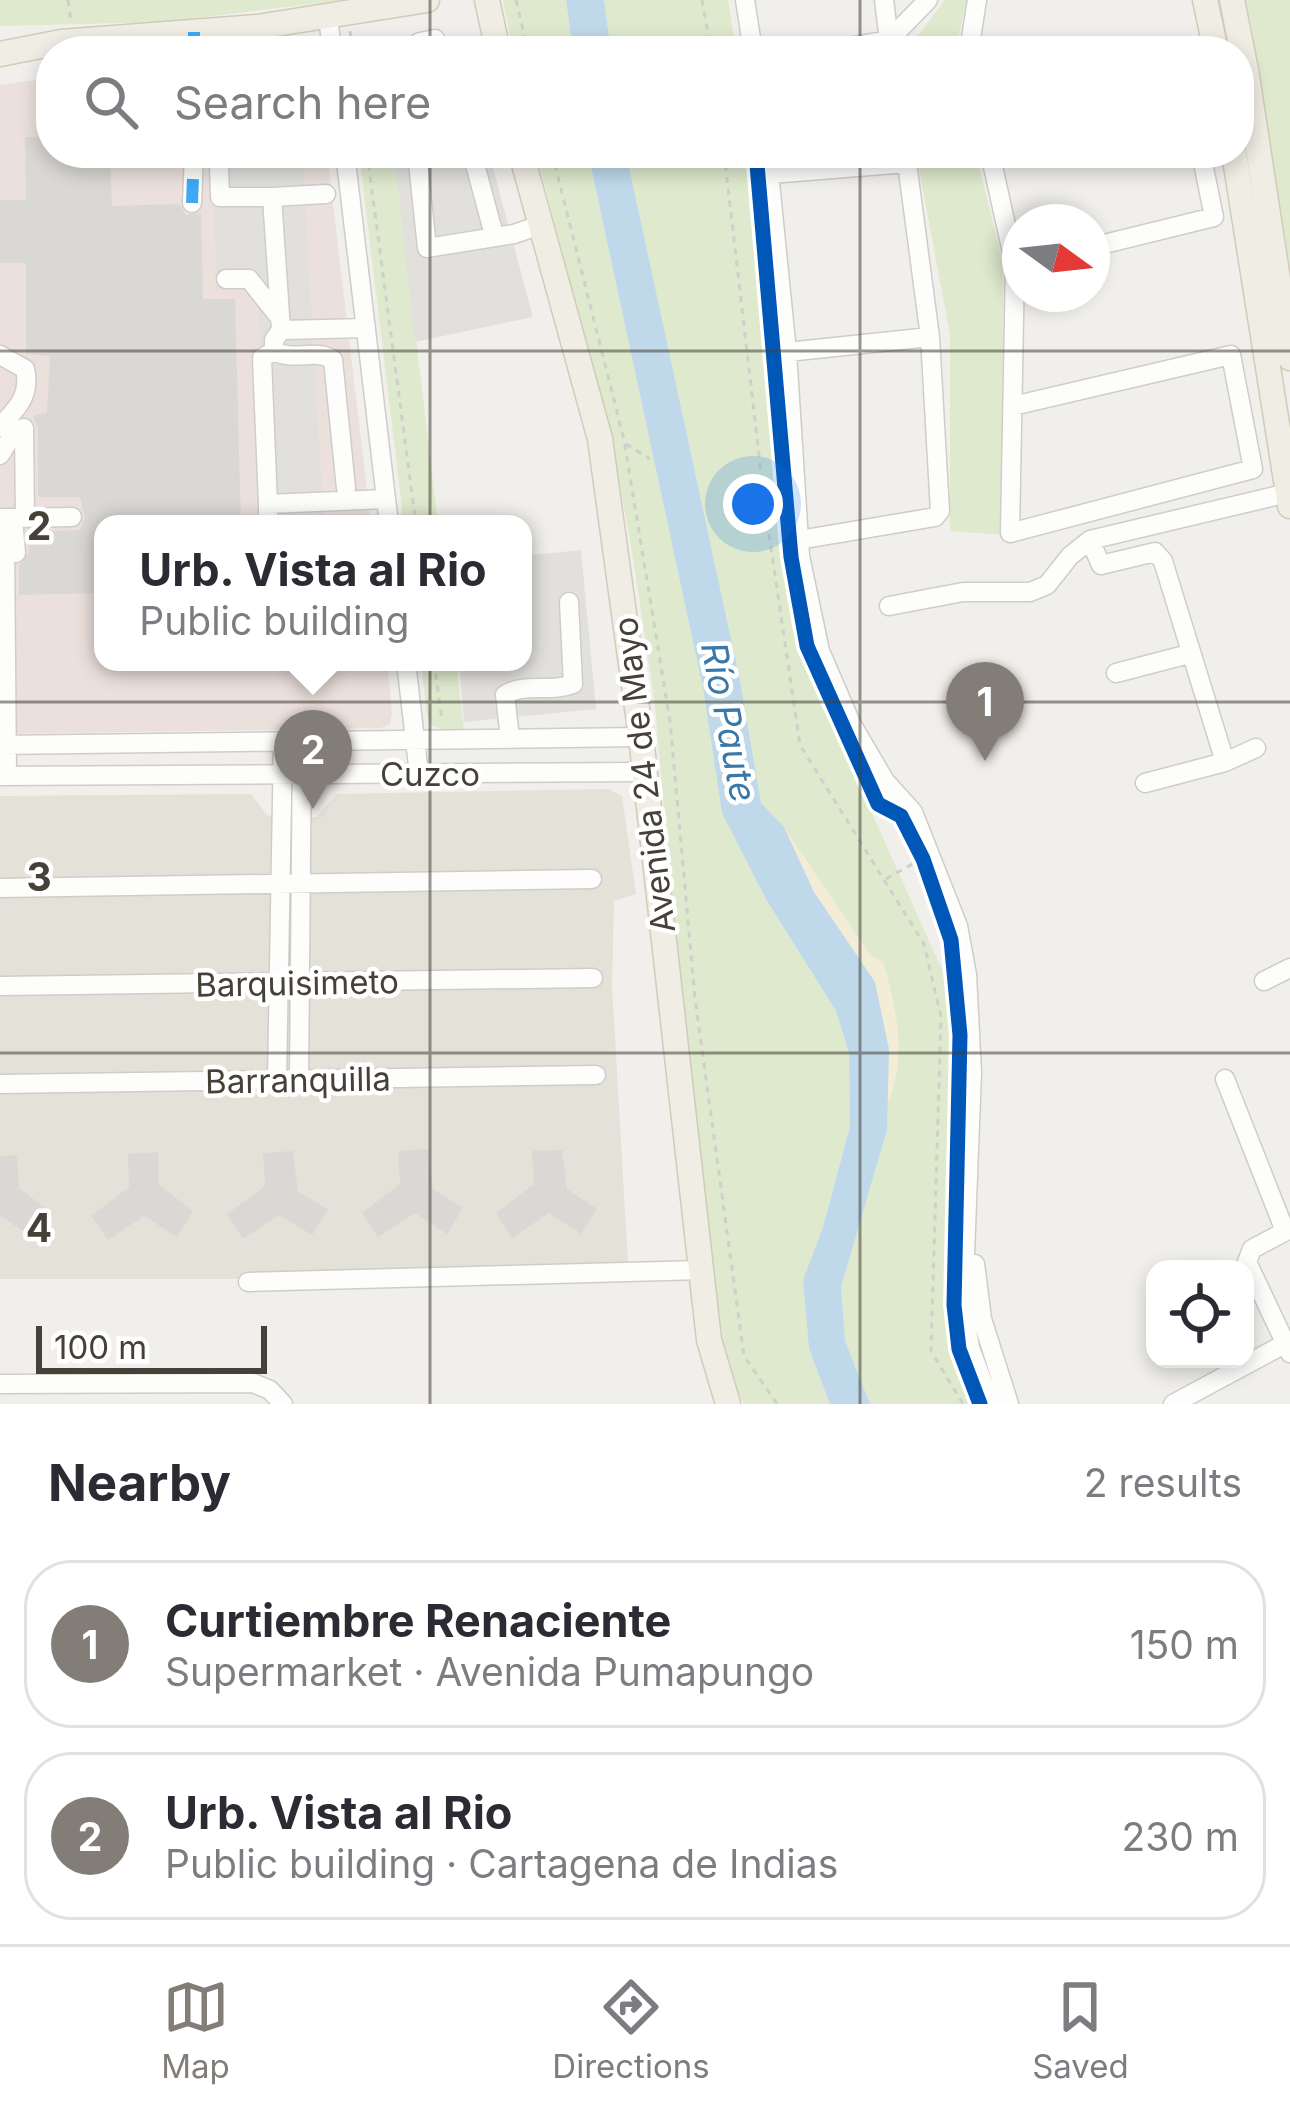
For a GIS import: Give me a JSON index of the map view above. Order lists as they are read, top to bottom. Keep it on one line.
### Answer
{"streets":{"main road":["Avenida 24 de Mayo"],"street":["Cuzco","Barquisimeto","Barranquilla"]},"crossings":[["Cuzco","Avenida 24 de Mayo"]],"water":["Río Paute"],"scale_bar":"100 m","north":"right","page":{"search":"Search here","popup":["Urb. Vista al Rio","Public building"],"pins":["1","2"],"scale":"100 m","heading":["Nearby","2 results"],"list":[{"mark":"1","name":"Curtiembre Renaciente","note":"Supermarket · Avenida Pumapungo","value":"150 m"},{"mark":"2","name":"Urb. Vista al Rio","note":"Public building · Cartagena de Indias","value":"230 m"}],"nav":["Map","Directions","Saved"]},"grid":{"rows":["2","3","4"]}}
